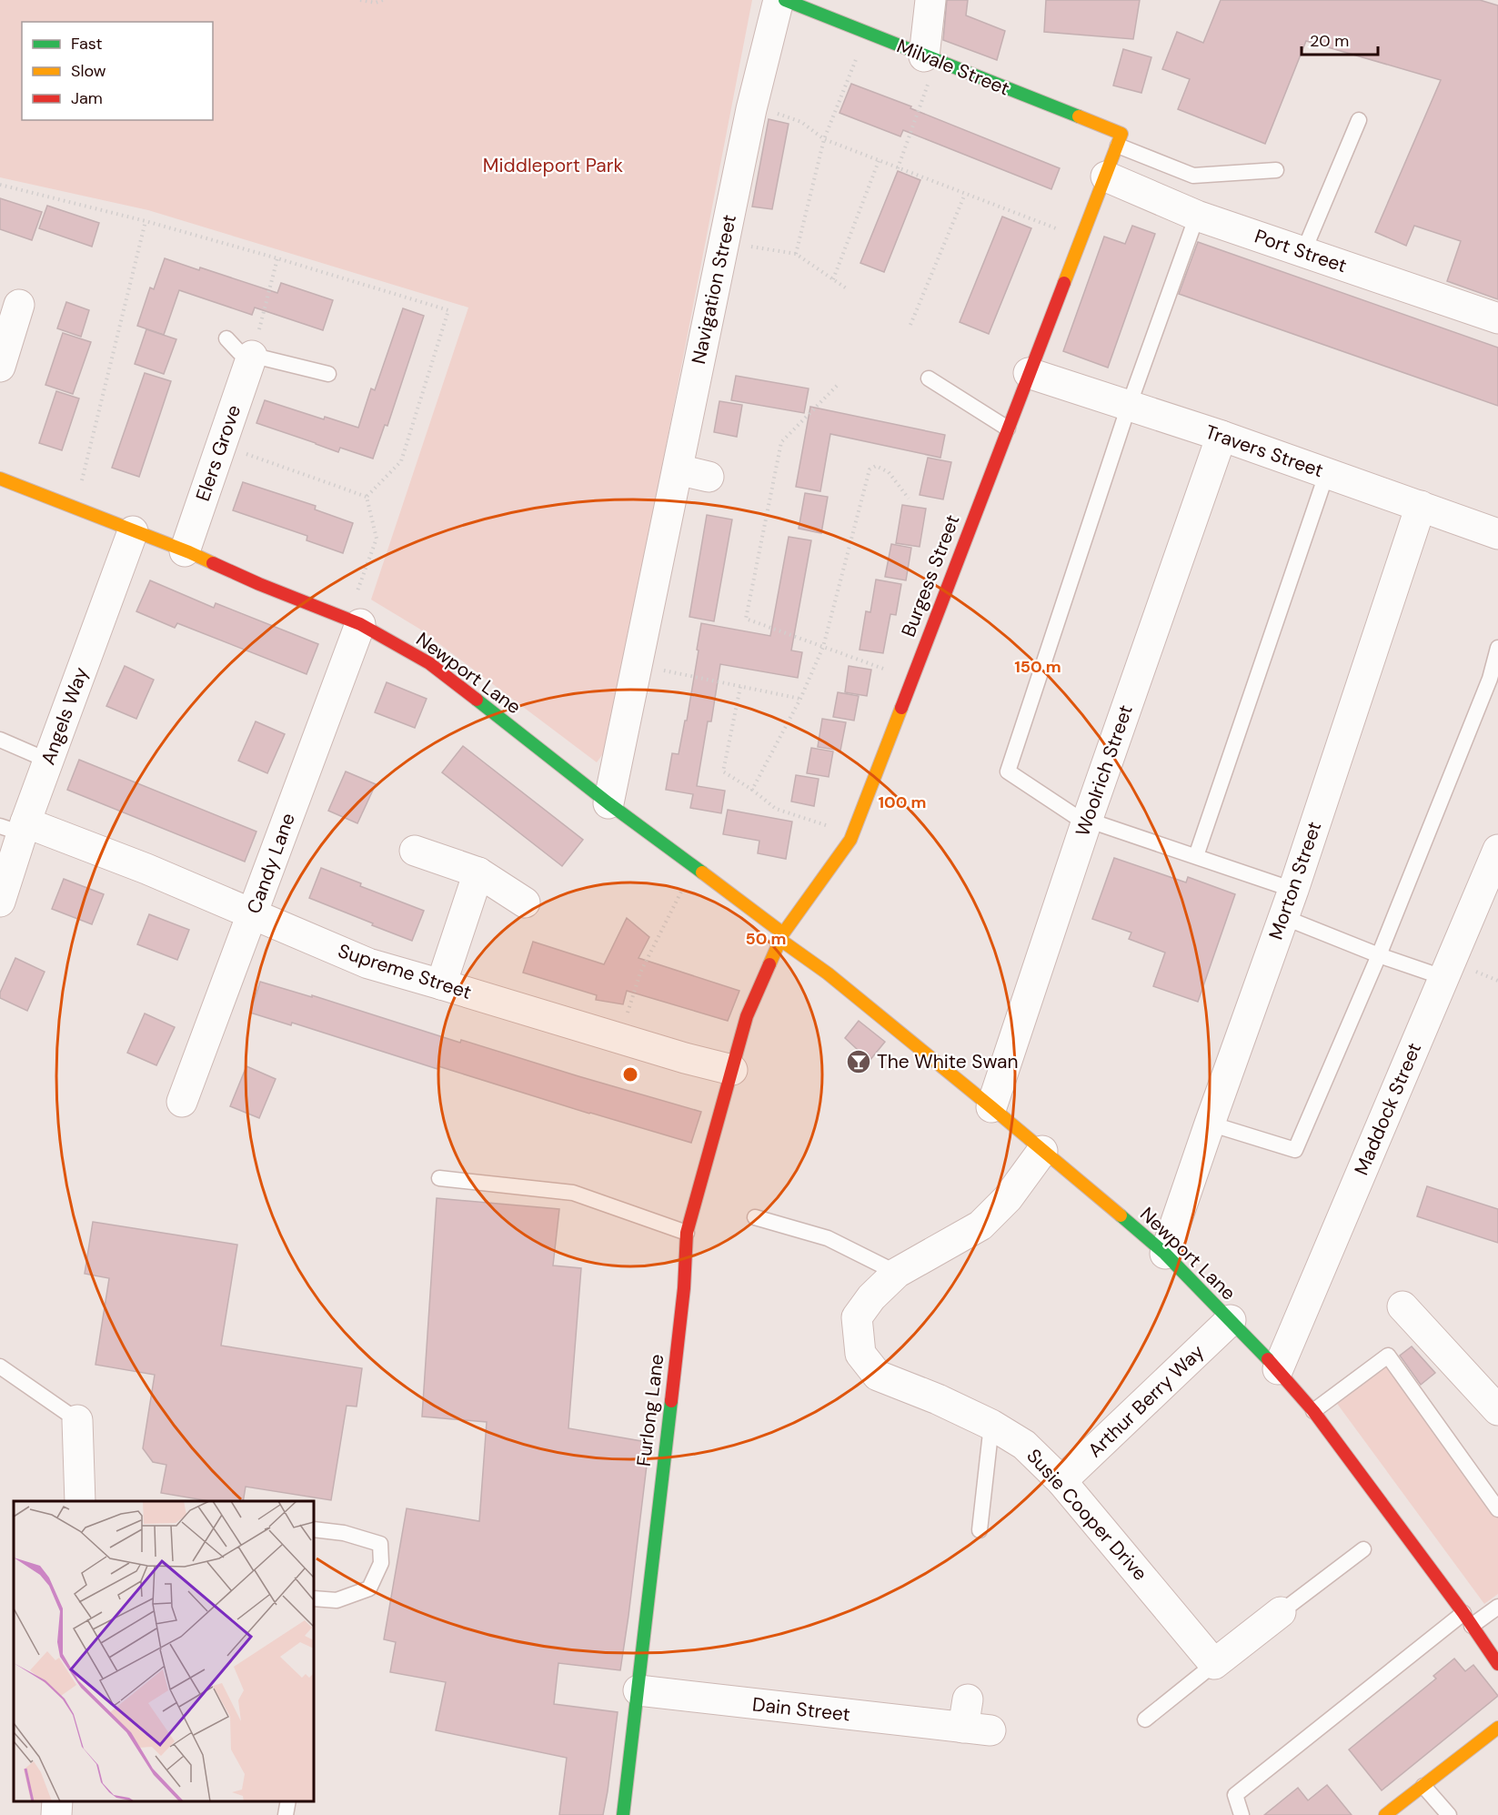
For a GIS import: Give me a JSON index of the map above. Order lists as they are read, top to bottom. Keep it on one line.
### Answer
{"streets":{"street":["Milvale Street","Port Street","Navigation Street","Travers Street","Elers Grove","Burgess Street","Newport Lane","Angels Way","Woolrich Street","Candy Lane","Morton Street","Supreme Street","Maddock Street","Arthur Berry Way","Furlong Lane","Susie Cooper Drive","Dain Street"]},"crossings":[["Milvale Street","Burgess Street"],["Port Street","Burgess Street"],["Navigation Street","Newport Lane"],["Travers Street","Burgess Street"],["Travers Street","Woolrich Street"],["Travers Street","Morton Street"],["Elers Grove","Newport Lane"],["Burgess Street","Newport Lane"],["Burgess Street","Furlong Lane"],["Newport Lane","Angels Way"],["Newport Lane","Woolrich Street"],["Newport Lane","Candy Lane"],["Newport Lane","Morton Street"],["Newport Lane","Maddock Street"],["Newport Lane","Arthur Berry Way"],["Newport Lane","Susie Cooper Drive"],["Angels Way","Supreme Street"],["Candy Lane","Supreme Street"],["Supreme Street","Furlong Lane"],["Arthur Berry Way","Susie Cooper Drive"],["Furlong Lane","Dain Street"]],"parks":["Middleport Park"],"places":{"bar":["The White Swan"]},"legend":["Fast","Slow","Jam"],"scale_bar":"20 m","rings":["150 m","100 m","50 m"]}
